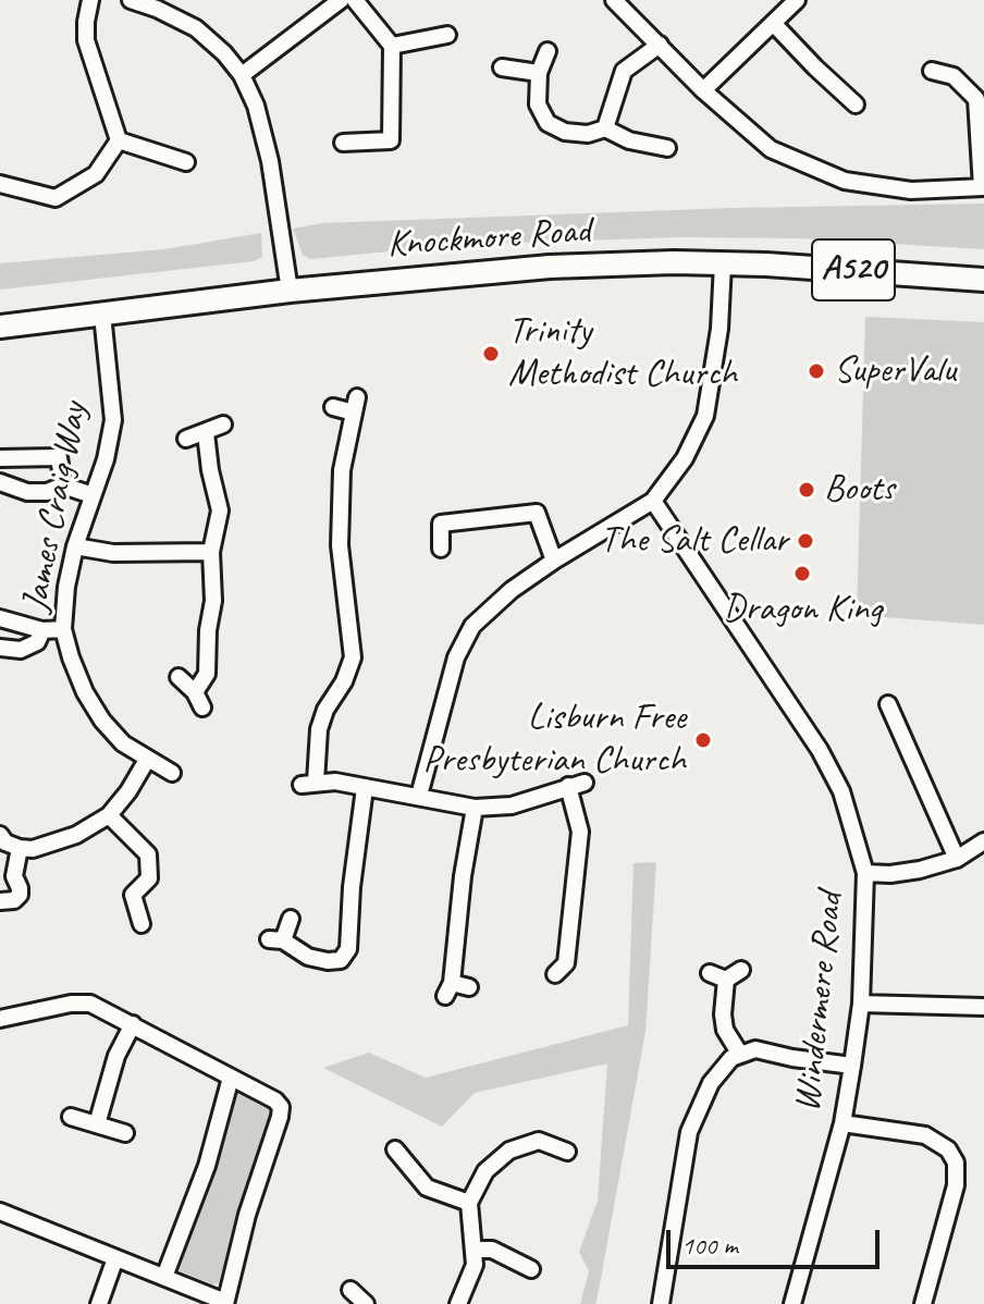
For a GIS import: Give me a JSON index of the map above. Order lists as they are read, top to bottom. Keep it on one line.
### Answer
{"streets":{"main road":["Knockmore Road","A520"],"street":["James Craig Way","Windermere Road"]},"crossings":[["Knockmore Road","James Craig Way"]],"places":["Trinity Methodist Church","SuperValu","Boots","The Salt Cellar","Dragon King","Lisburn Free Presbyterian Church"],"scale_bar":"100 m"}
